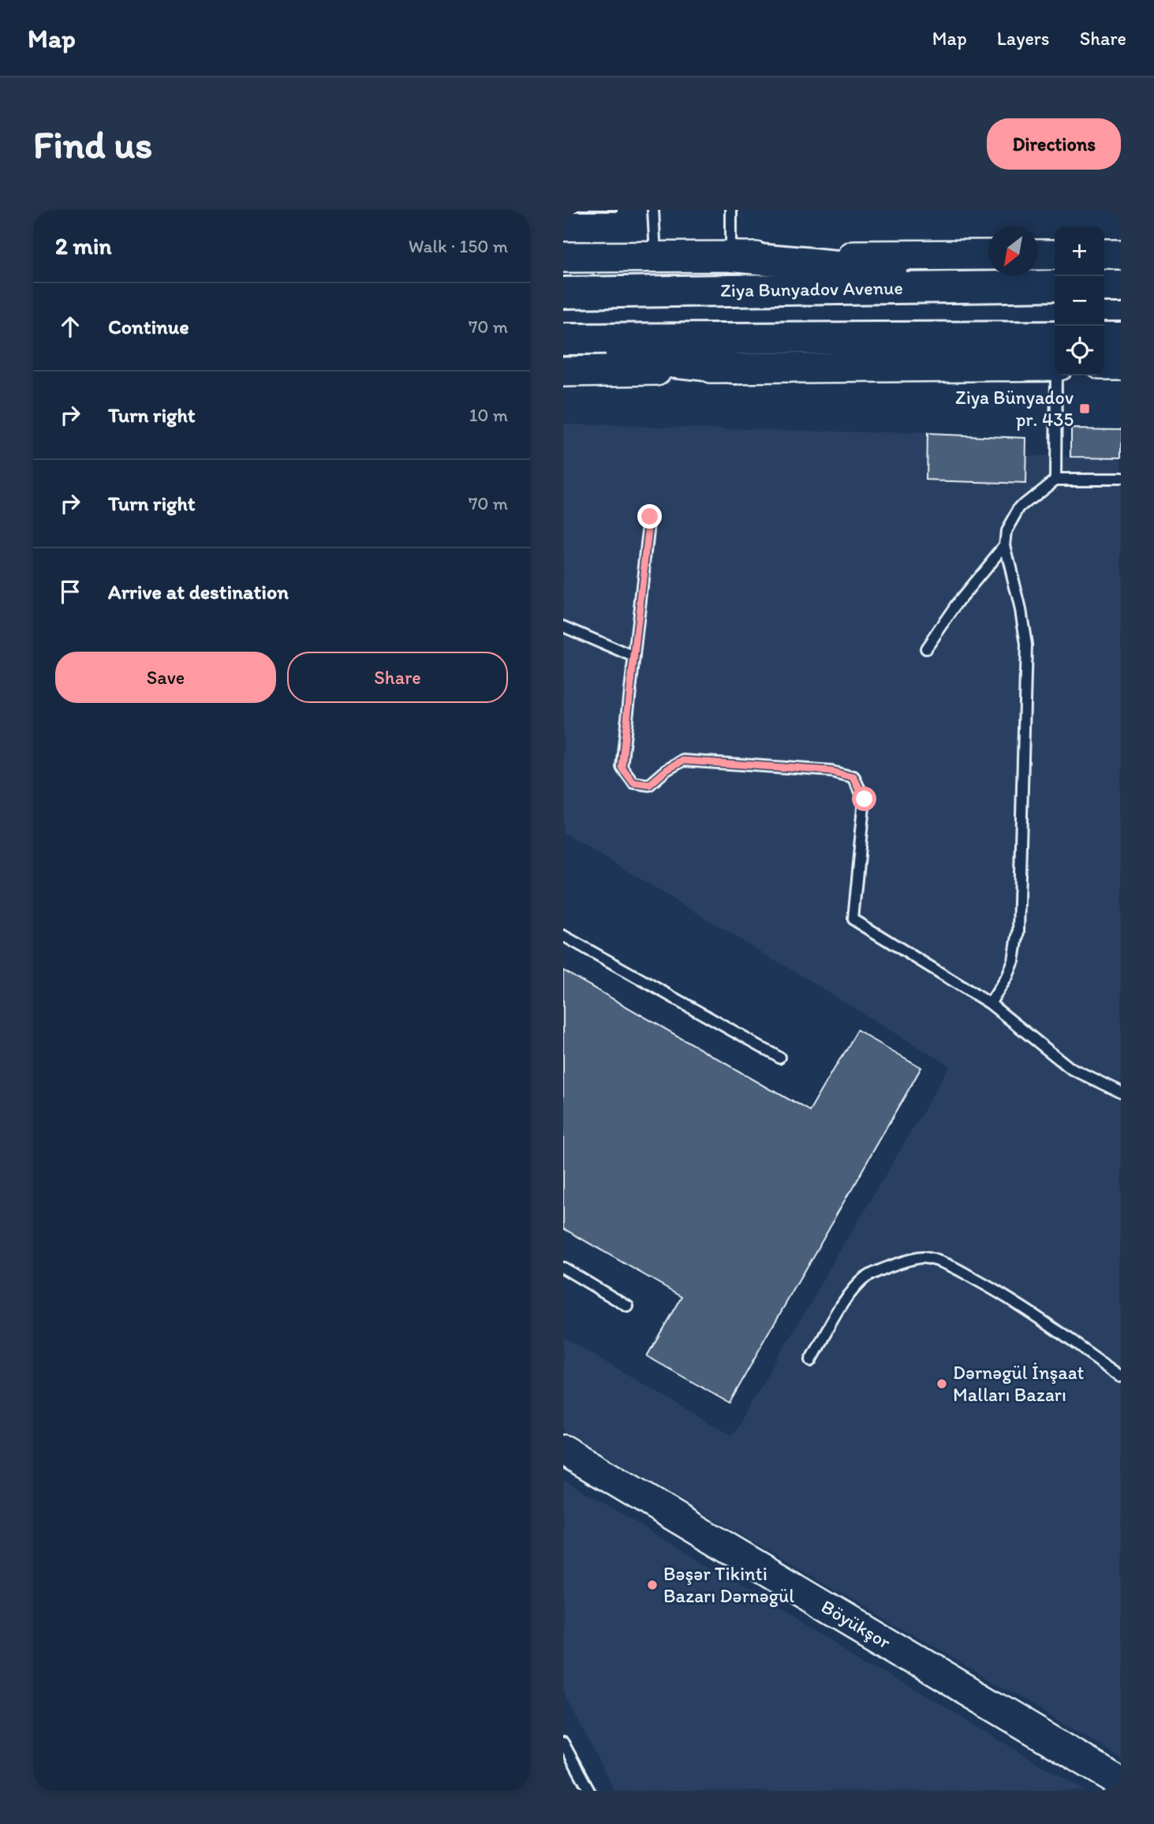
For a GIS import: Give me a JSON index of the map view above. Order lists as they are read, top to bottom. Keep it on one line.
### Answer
{"streets":{"main road":["Ziya Bunyadov Avenue","Böyükşor"]},"places":{"transit":["Ziya Bünyadov pr. 435"],"other":["Dərnəgül İnşaat Malları Bazarı","Bəşər Tikinti Bazarı Dərnəgül"]},"north":"bottom left","page":{"header":"Map","nav":["Map","Layers","Share"],"buttons":["Directions",["Save","Share"]],"title":"Find us","heading":["2 min","Walk · 150 m"],"map_buttons":["+","−"],"list":[["Continue","70 m"],["Turn right","10 m"],["Turn right","70 m"],"Arrive at destination"]}}
